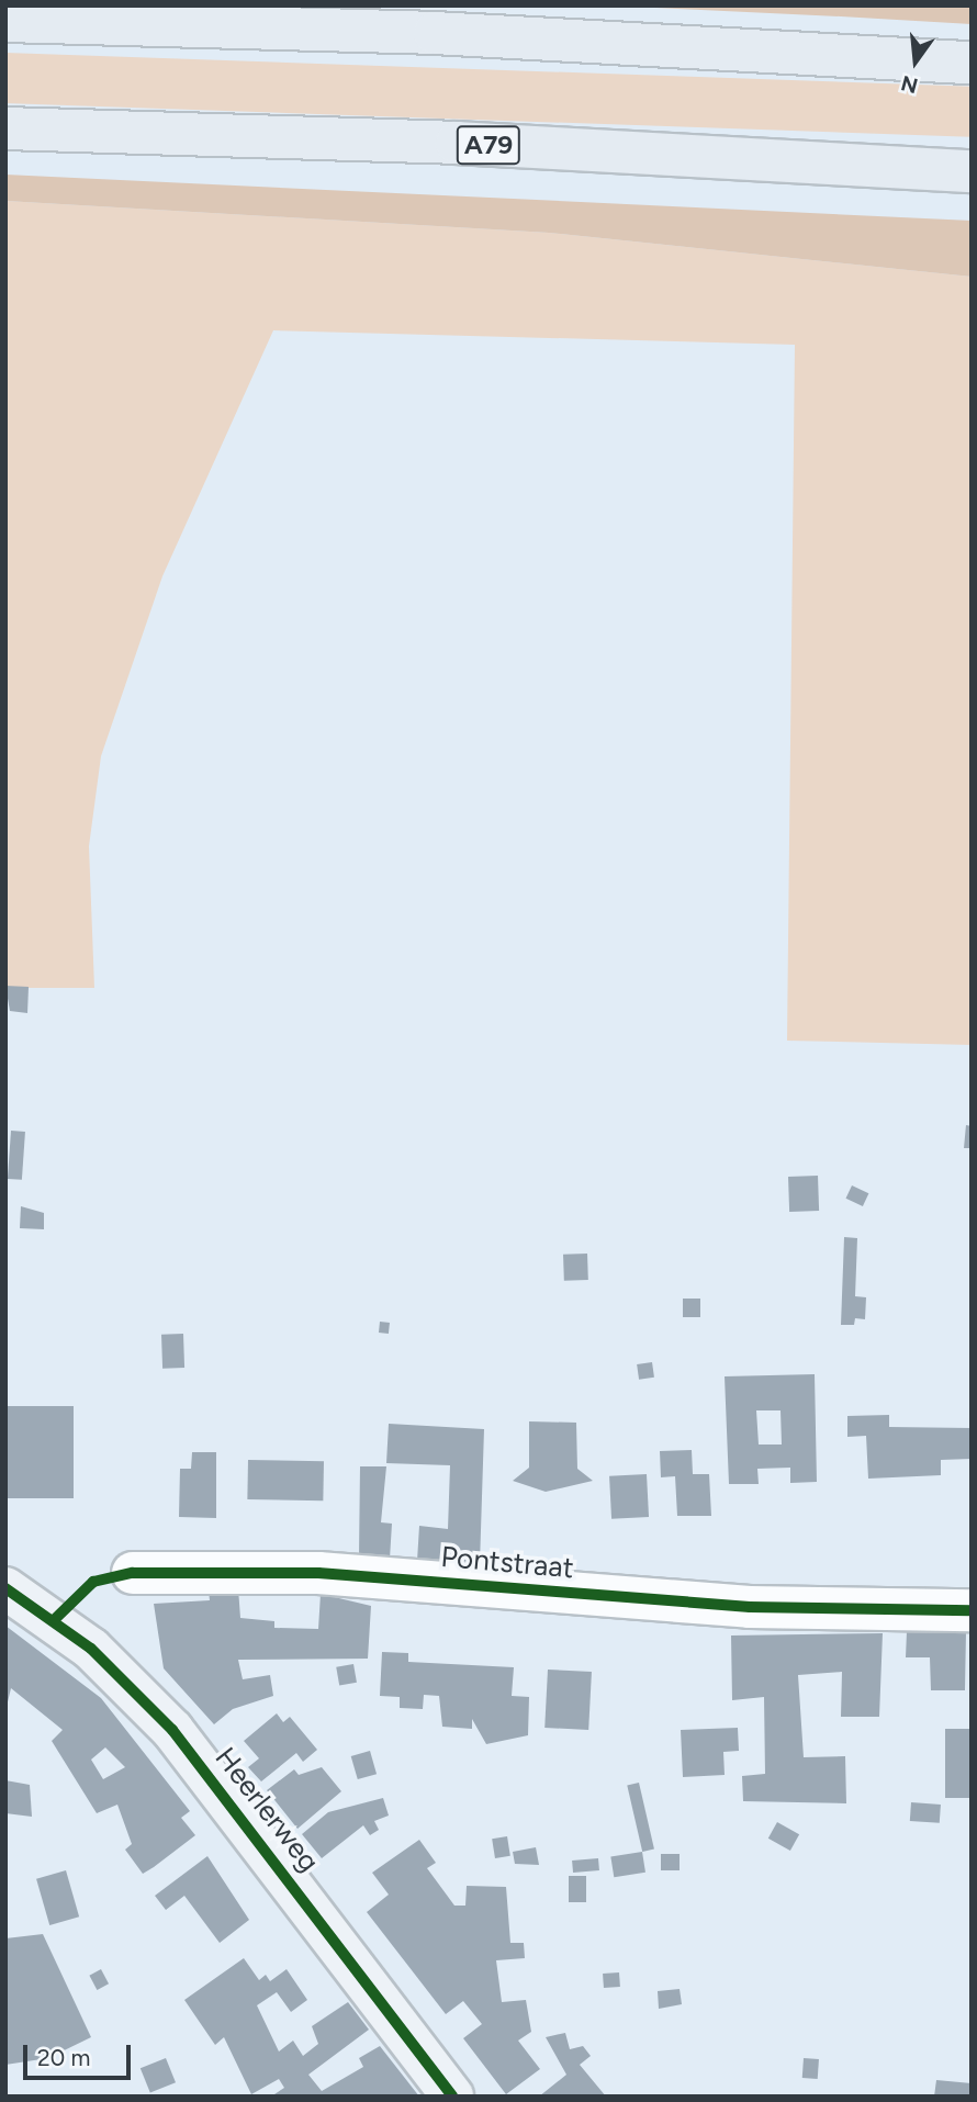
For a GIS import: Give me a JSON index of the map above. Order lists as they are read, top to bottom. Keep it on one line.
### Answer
{"streets":{"highway":["A79"],"main road":["Heerlerweg"],"street":["Pontstraat"]},"scale_bar":"20 m","north":"bottom"}
